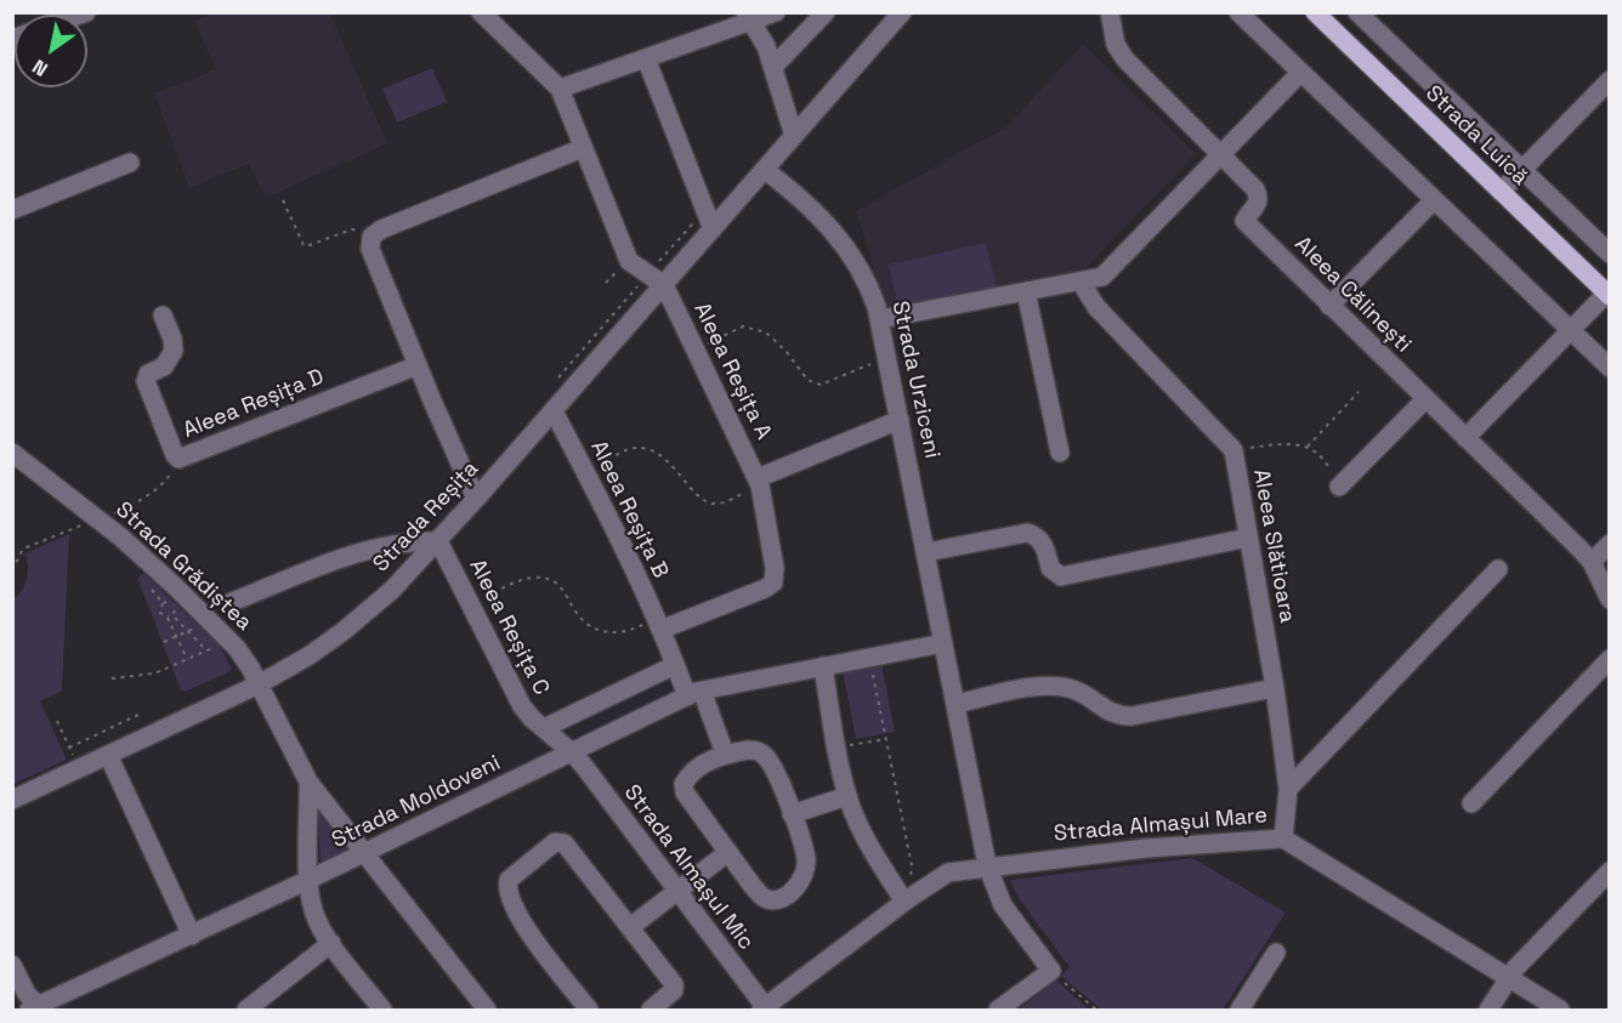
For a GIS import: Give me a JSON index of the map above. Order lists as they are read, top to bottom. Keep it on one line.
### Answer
{"streets":{"main road":["Strada Luică"],"street":["Aleea Călinești","Aleea Reșița A","Strada Urziceni","Aleea Reșița D","Aleea Reșița B","Strada Reșița","Aleea Slătioara","Strada Grădiștea","Aleea Reșița C","Strada Moldoveni","Strada Almașul Mare","Strada Almașul Mic"]},"crossings":[["Strada Luică","Aleea Călinești"],["Aleea Reșița A","Strada Reșița"],["Strada Urziceni","Strada Reșița"],["Strada Urziceni","Strada Moldoveni"],["Strada Urziceni","Strada Almașul Mare"],["Aleea Reșița B","Strada Reșița"],["Aleea Reșița B","Aleea Reșița C"],["Aleea Reșița B","Strada Moldoveni"],["Strada Reșița","Strada Grădiștea"],["Strada Reșița","Aleea Reșița C"],["Aleea Slătioara","Strada Almașul Mare"],["Strada Grădiștea","Strada Moldoveni"],["Aleea Reșița C","Strada Moldoveni"],["Aleea Reșița C","Strada Almașul Mic"],["Strada Moldoveni","Strada Almașul Mic"],["Strada Almașul Mare","Strada Almașul Mic"]],"north":"bottom left"}
